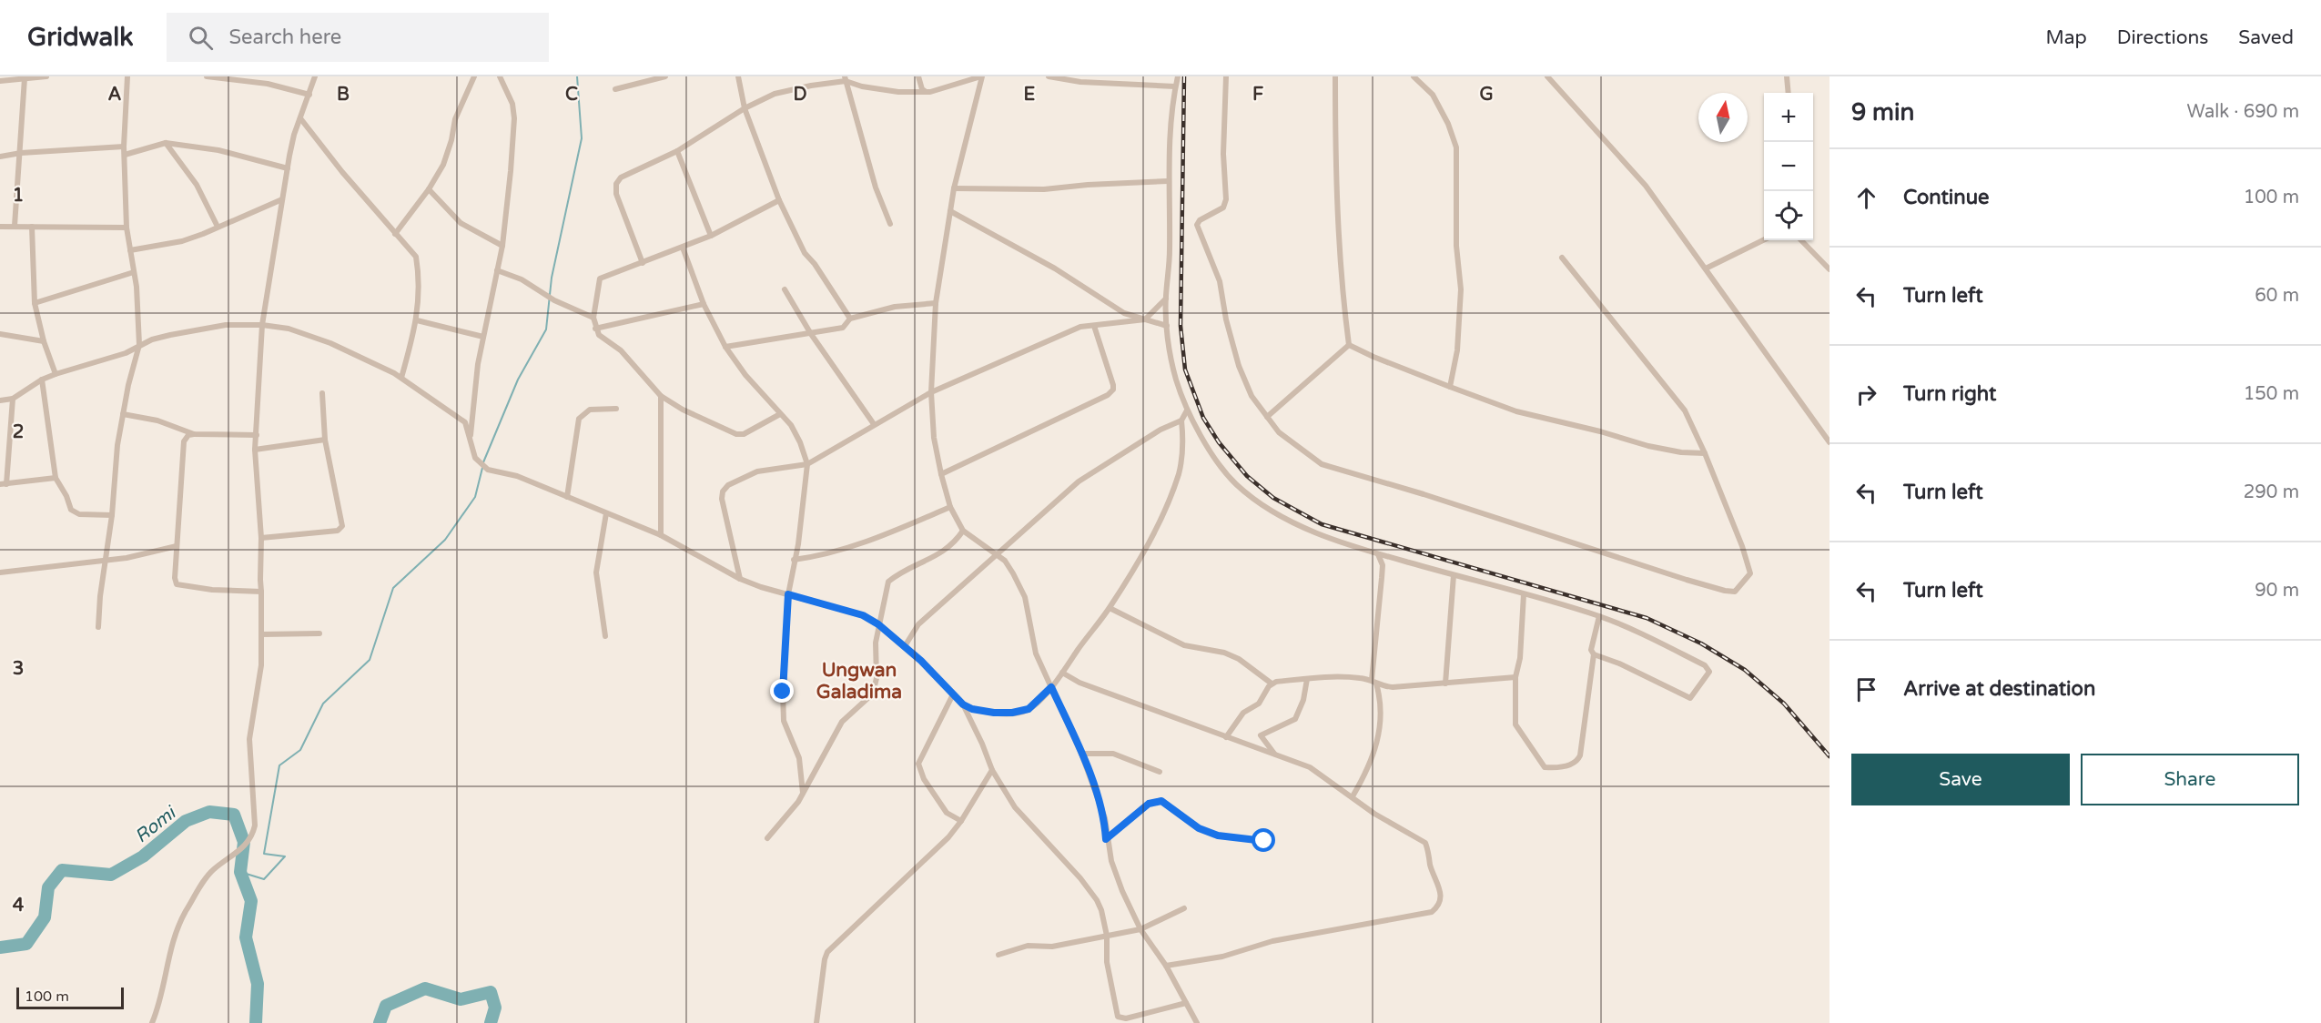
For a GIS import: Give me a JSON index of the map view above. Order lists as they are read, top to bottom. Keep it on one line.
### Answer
{"districts":["Ungwan Galadima"],"water":["Romi"],"scale_bar":"100 m","north":"top","page":{"header":"Gridwalk","search":"Search here","nav":["Map","Directions","Saved"],"heading":["9 min","Walk · 690 m"],"map_buttons":["+","−"],"list":[["Continue","100 m"],["Turn left","60 m"],["Turn right","150 m"],["Turn left","290 m"],["Turn left","90 m"],"Arrive at destination"],"buttons":["Save","Share"],"scale":"100 m"},"grid":{"columns":["A","B","C","D","E","F","G"],"rows":["1","2","3","4"]}}
